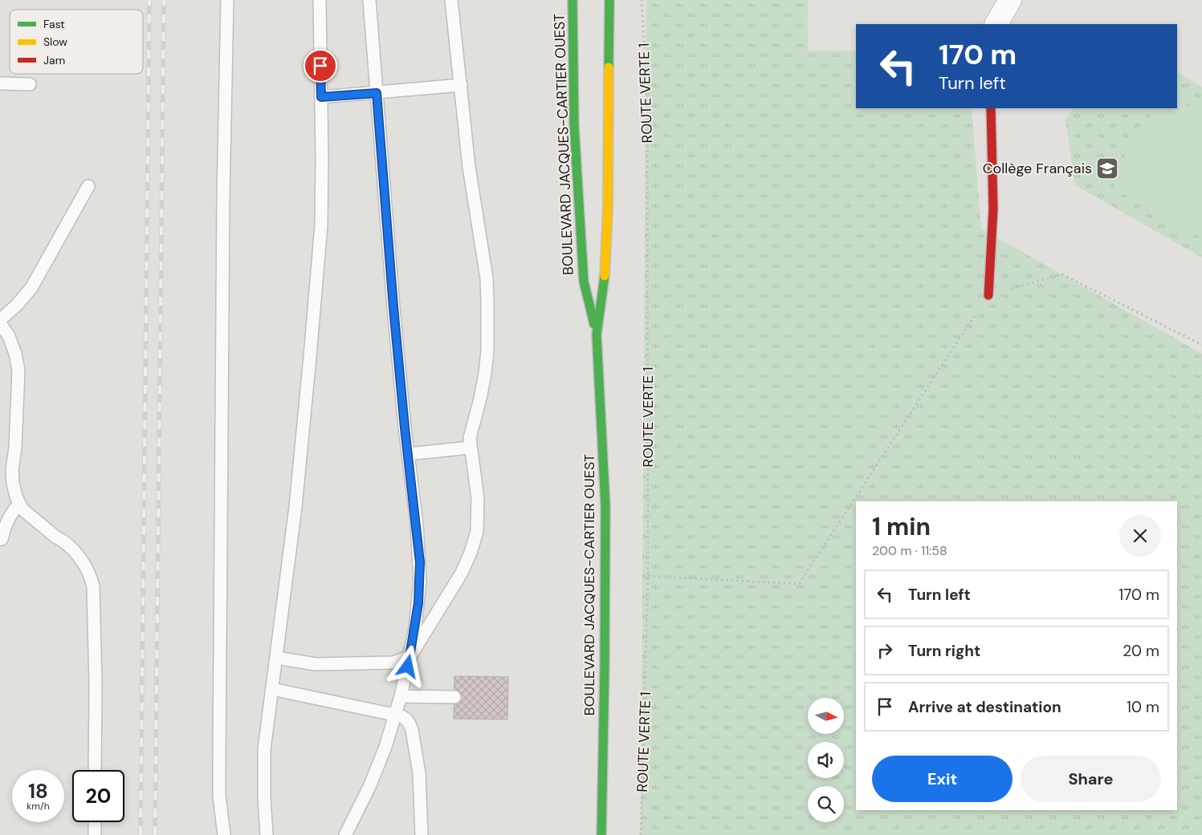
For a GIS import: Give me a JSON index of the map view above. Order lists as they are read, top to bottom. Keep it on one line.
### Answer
{"streets":{"main road":["BOULEVARD JACQUES-CARTIER OUEST"],"path":["ROUTE VERTE 1"]},"places":{"school or university":["Collège Français"]},"legend":["Fast","Slow","Jam"],"north":"right","page":{"turn":["170 m","Turn left"],"heading":["1 min","200 m · 11:58"],"list":[{"name":"Turn left","value":"170 m"},{"name":"Turn right","value":"20 m"},{"name":"Arrive at destination","value":"10 m"}],"buttons":["Exit","Share"],"speed":"18 km/h","limit":"20"}}
